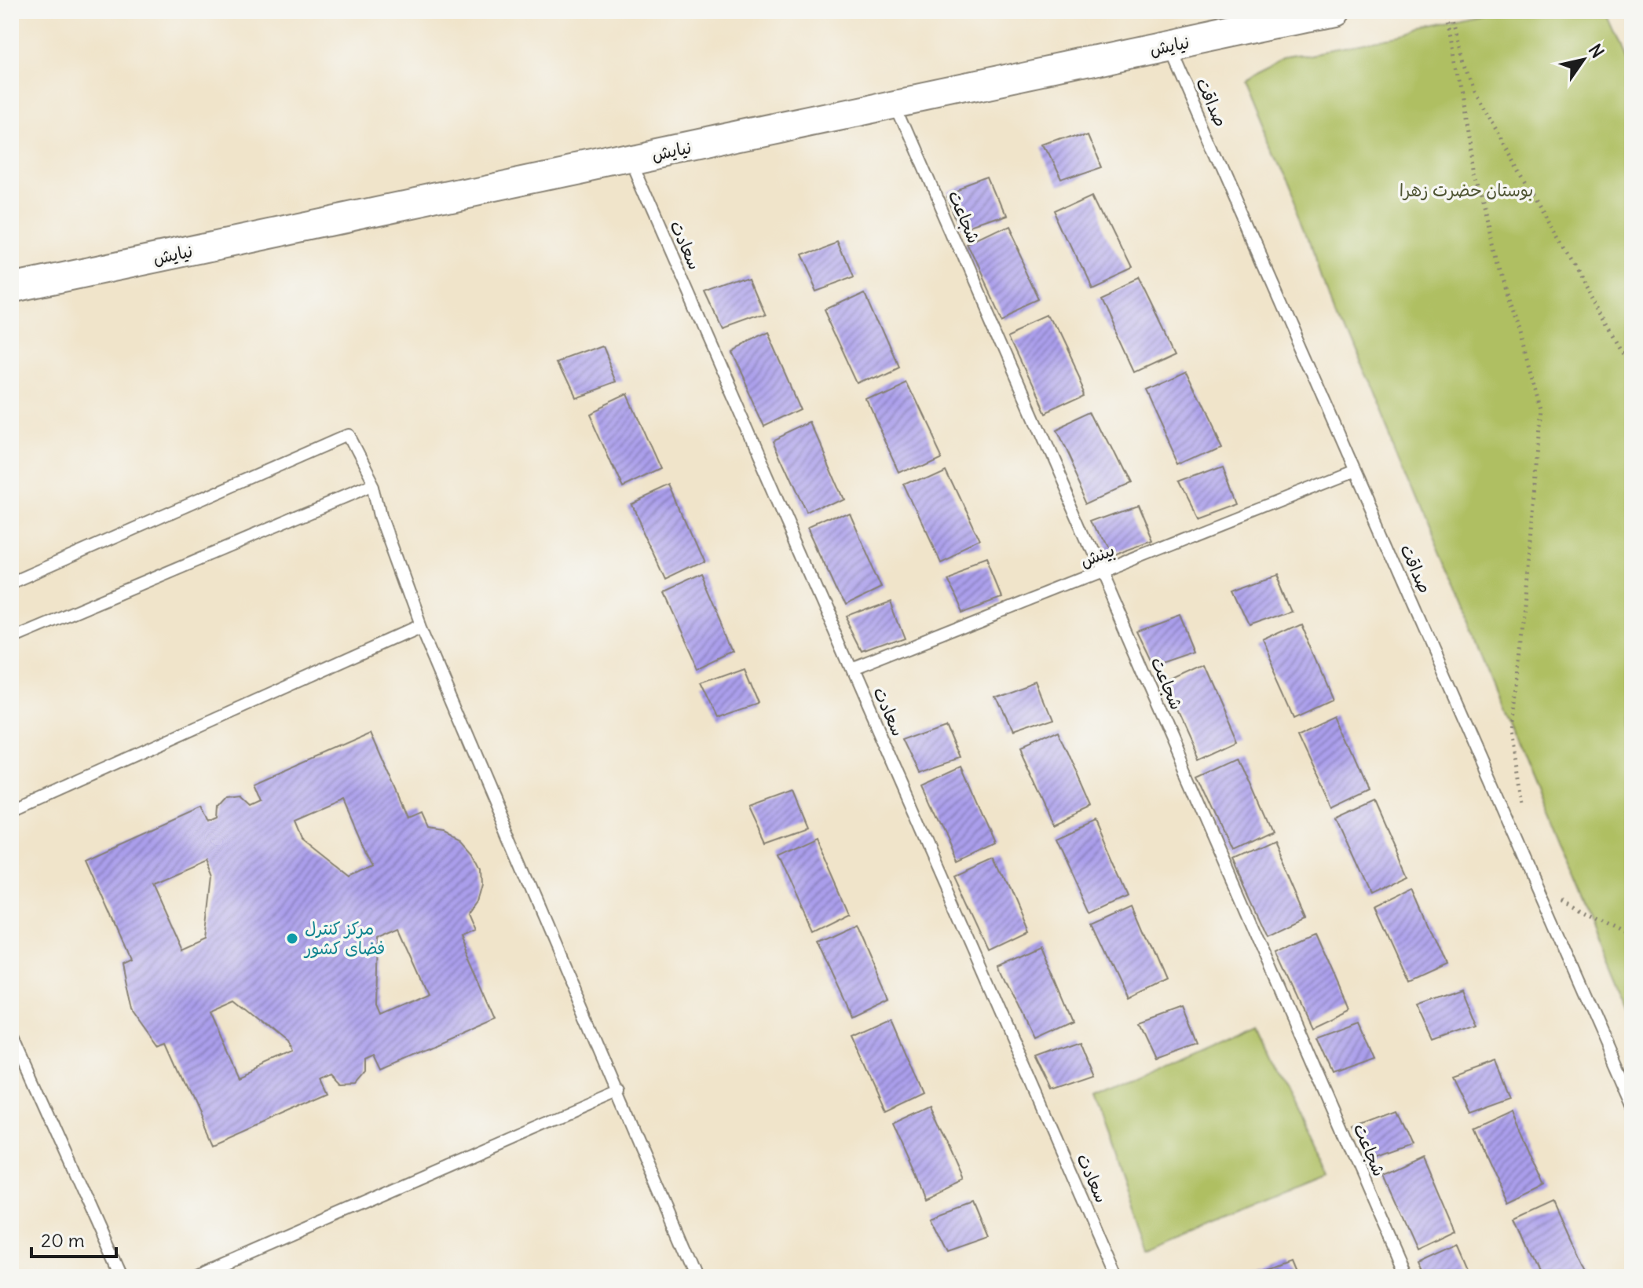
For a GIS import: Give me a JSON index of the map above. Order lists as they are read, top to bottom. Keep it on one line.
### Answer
{"streets":{"street":["نیایش"],"lane":["صداقت","شجاعت","سعادت","بینش"]},"crossings":[["نیایش","صداقت"],["نیایش","شجاعت"],["نیایش","سعادت"],["صداقت","بینش"],["شجاعت","بینش"],["سعادت","بینش"]],"parks":["بوستان حضرت زهرا"],"places":["مرکز کنترل فضای کشور"],"scale_bar":"20 m","north":"top right"}
